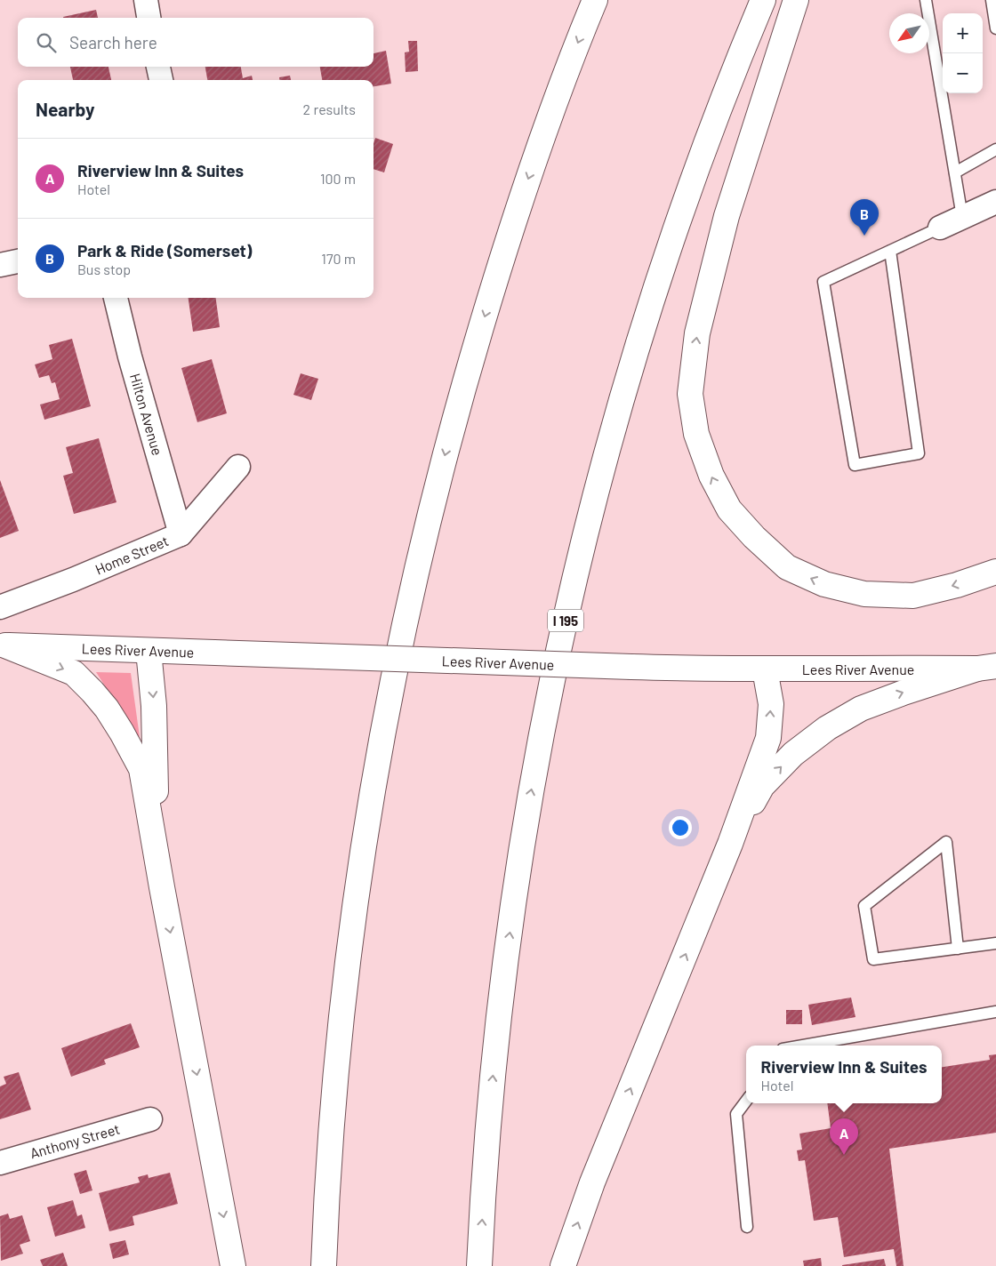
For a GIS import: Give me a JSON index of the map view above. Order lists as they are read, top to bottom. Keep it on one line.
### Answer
{"streets":{"main road":["I 195","Lees River Avenue"],"street":["Hilton Avenue","Home Street","Anthony Street"]},"crossings":[["Hilton Avenue","Home Street"]],"north":"bottom left","page":{"map_buttons":["+","−"],"search":"Search here","heading":["Nearby","2 results"],"list":[{"mark":"A","name":"Riverview Inn & Suites","note":"Hotel","value":"100 m"},{"mark":"B","name":"Park & Ride (Somerset)","note":"Bus stop","value":"170 m"}],"pins":["B","A"],"popup":["Riverview Inn & Suites","Hotel"]}}
